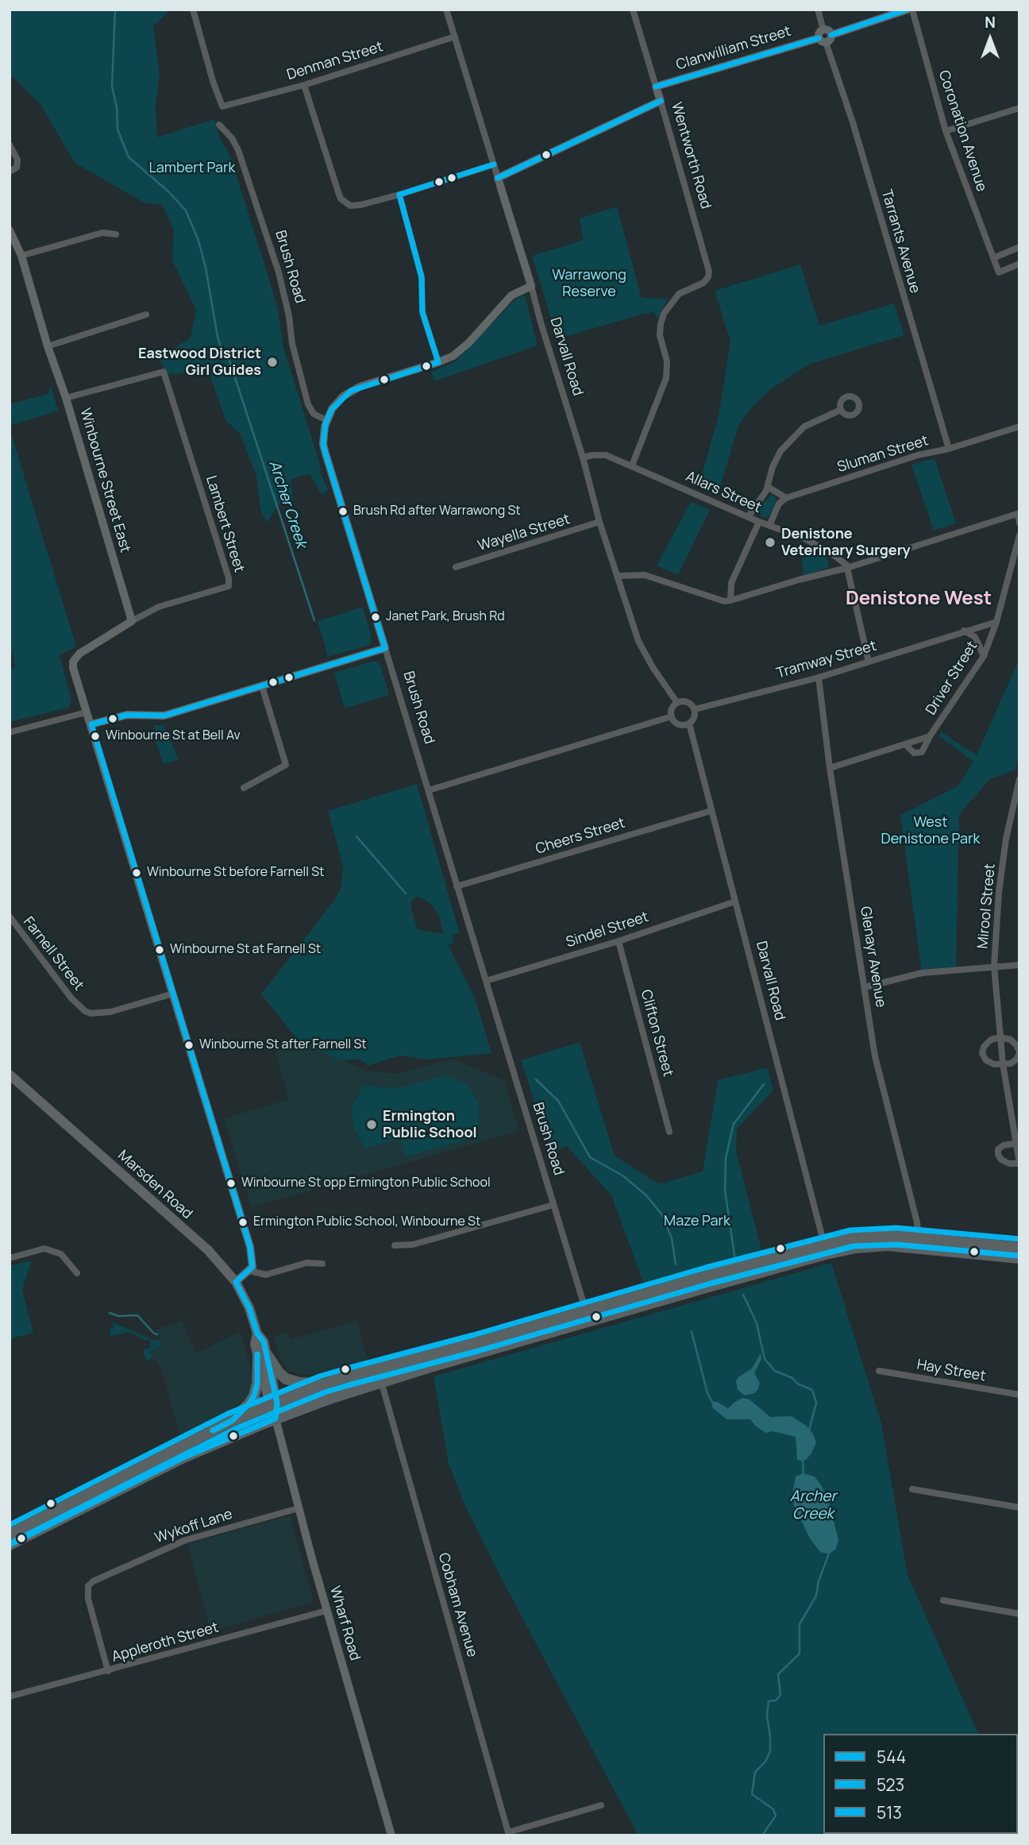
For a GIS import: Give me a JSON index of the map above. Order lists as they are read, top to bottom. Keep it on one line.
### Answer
{"streets":{"main road":["Marsden Road"],"street":["Clanwilliam Street","Denman Street","Coronation Avenue","Wentworth Road","Tarrants Avenue","Brush Road","Darvall Road","Sluman Street","Winbourne Street East","Allars Street","Lambert Street","Wayella Street","Tramway Street","Driver Street","Cheers Street","Mirool Street","Sindel Street","Farnell Street","Glenayr Avenue","Clifton Street","Hay Street","Wykoff Lane","Cobham Avenue","Wharf Road","Appleroth Street"]},"crossings":[["Clanwilliam Street","Wentworth Road"],["Clanwilliam Street","Tarrants Avenue"],["Denman Street","Darvall Road"],["Wentworth Road","Allars Street"],["Tarrants Avenue","Sluman Street"],["Brush Road","Cheers Street"],["Brush Road","Sindel Street"],["Darvall Road","Allars Street"],["Darvall Road","Wayella Street"],["Darvall Road","Tramway Street"],["Darvall Road","Cheers Street"],["Darvall Road","Sindel Street"],["Winbourne Street East","Lambert Street"],["Tramway Street","Driver Street"],["Tramway Street","Glenayr Avenue"],["Driver Street","Glenayr Avenue"],["Sindel Street","Clifton Street"],["Marsden Road","Wharf Road"],["Wykoff Lane","Wharf Road"],["Wykoff Lane","Appleroth Street"],["Wharf Road","Appleroth Street"]],"districts":["Denistone West"],"water":["Archer Creek"],"parks":["Lambert Park","Warrawong Reserve","West Denistone Park","Maze Park"],"places":["Eastwood District Girl Guides","Brush Rd after Warrawong St","Denistone Veterinary Surgery","Janet Park, Brush Rd","Winbourne St at Bell Av","Winbourne St before Farnell St","Winbourne St at Farnell St","Winbourne St after Farnell St","Ermington Public School","Winbourne St opp Ermington Public School","Ermington Public School, Winbourne St"],"lines":["transit line 544","transit line 513","transit line 523"],"legend":["544","523","513"],"north":"top"}
